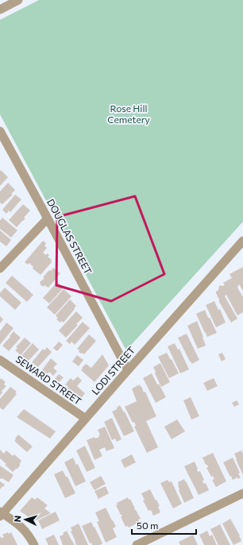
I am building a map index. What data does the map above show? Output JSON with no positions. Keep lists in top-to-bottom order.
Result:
{
  "streets": {
    "street": ["DOUGLAS STREET", "LODI STREET", "SEWARD STREET"]
  },
  "crossings": [
    ["DOUGLAS STREET", "LODI STREET"],
    ["LODI STREET", "SEWARD STREET"]
  ],
  "parks": ["Rose Hill Cemetery"],
  "scale_bar": "50 m",
  "north": "left"
}
